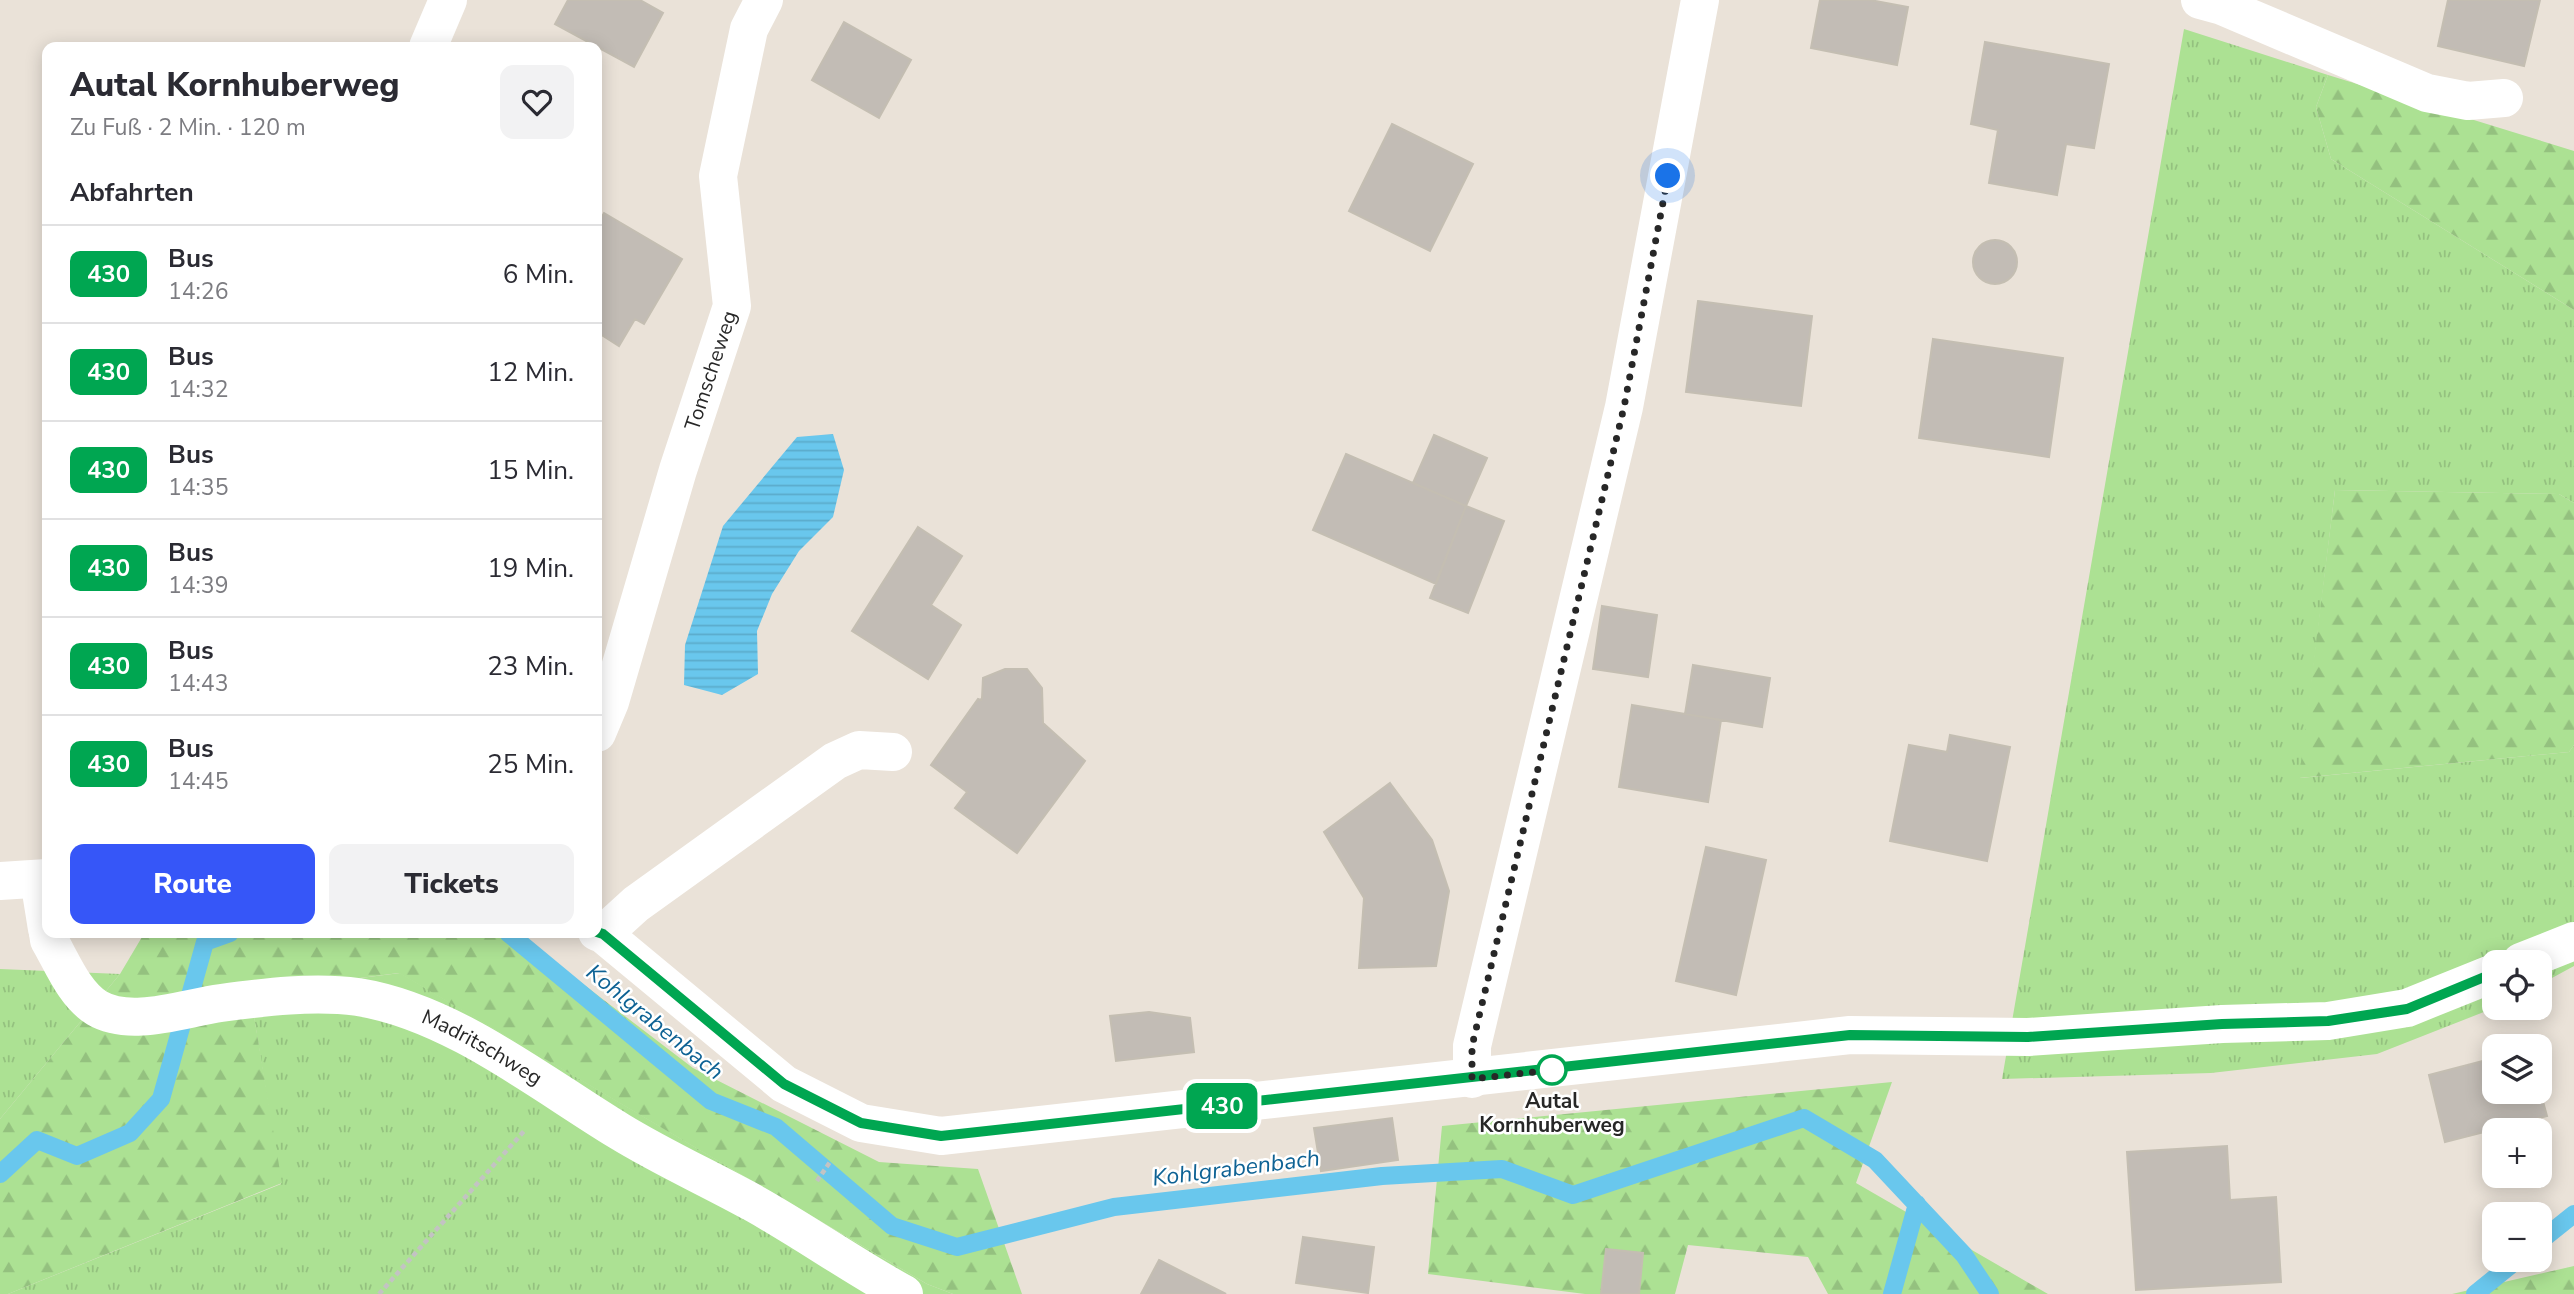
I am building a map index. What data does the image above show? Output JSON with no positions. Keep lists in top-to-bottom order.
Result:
{
  "streets": {
    "street": ["Tomscheweg", "Madritschweg"]
  },
  "water": ["Kohlgrabenbach"],
  "places": ["Autal Kornhuberweg"],
  "lines": ["bus line 430"],
  "page": {
    "on_map": "430",
    "heading": [
      ["Autal Kornhuberweg", "Zu Fuß · 2 Min. · 120 m"],
      "Abfahrten"
    ],
    "list": [
      {
        "mark": "430",
        "name": "Bus",
        "note": "14:26",
        "value": "6 Min."
      },
      {
        "mark": "430",
        "name": "Bus",
        "note": "14:32",
        "value": "12 Min."
      },
      {
        "mark": "430",
        "name": "Bus",
        "note": "14:35",
        "value": "15 Min."
      },
      {
        "mark": "430",
        "name": "Bus",
        "note": "14:39",
        "value": "19 Min."
      },
      {
        "mark": "430",
        "name": "Bus",
        "note": "14:43",
        "value": "23 Min."
      },
      {
        "mark": "430",
        "name": "Bus",
        "note": "14:45",
        "value": "25 Min."
      }
    ],
    "buttons": ["Route", "Tickets"],
    "map_buttons": ["+", "−"]
  }
}
